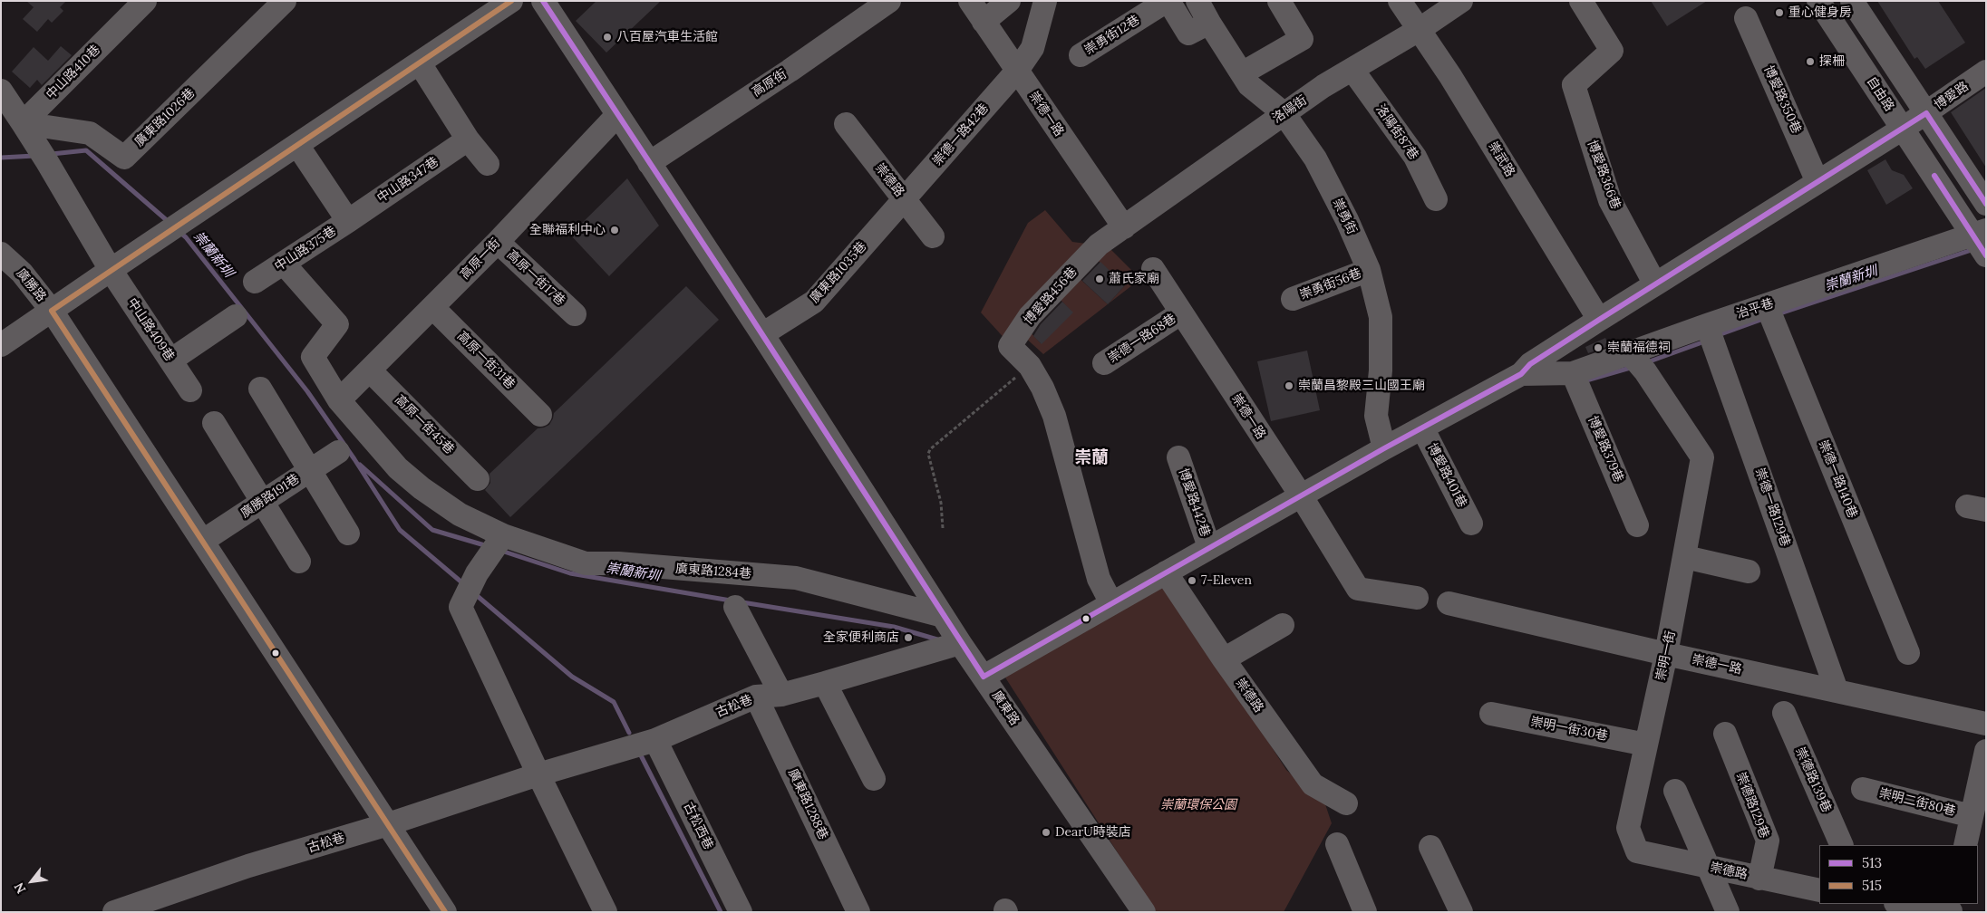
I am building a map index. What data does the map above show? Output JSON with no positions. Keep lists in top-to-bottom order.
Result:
{
  "streets": {
    "street": [
      "崇勇街12巷",
      "中山路410巷",
      "高原街",
      "自由路",
      "博愛路",
      "博愛路350巷",
      "洛陽街",
      "崇德一路",
      "廣東路1026巷",
      "洛陽街87巷",
      "崇德一路42巷",
      "崇武路",
      "博愛路366巷",
      "中山路347巷",
      "崇德路",
      "崇勇街",
      "中山路375巷",
      "高原一街",
      "廣東路1035巷",
      "高原一街17巷",
      "崇勇街56巷",
      "廣勝路",
      "博愛路456巷",
      "治平巷",
      "中山路409巷",
      "崇德一路68巷",
      "高原一街31巷",
      "高原一街45巷",
      "博愛路379巷",
      "博愛路401巷",
      "崇德一路140巷",
      "廣勝路191巷",
      "博愛路442巷",
      "崇德一路129巷",
      "廣東路1284巷",
      "崇明一街",
      "古松巷",
      "廣東路",
      "崇明一街30巷",
      "崇德路139巷",
      "崇明二街80巷",
      "廣東路1288巷",
      "崇德路129巷",
      "古松西巷"
    ]
  },
  "crossings": [
    ["中山路410巷", "廣東路1026巷"],
    ["高原街", "廣東路"],
    ["自由路", "博愛路"],
    ["自由路", "治平巷"],
    ["博愛路", "博愛路350巷"],
    ["博愛路", "崇德一路"],
    ["博愛路", "崇武路"],
    ["博愛路", "博愛路366巷"],
    ["博愛路", "崇德路"],
    ["博愛路", "崇勇街"],
    ["博愛路", "博愛路456巷"],
    ["博愛路", "治平巷"],
    ["博愛路", "博愛路401巷"],
    ["博愛路", "博愛路442巷"],
    ["博愛路", "廣東路"],
    ["洛陽街", "崇德一路"],
    ["洛陽街", "洛陽街87巷"],
    ["洛陽街", "崇武路"],
    ["洛陽街", "崇勇街"],
    ["洛陽街", "博愛路456巷"],
    ["崇德一路", "崇德一路42巷"],
    ["崇德一路", "博愛路456巷"],
    ["崇德一路", "崇德一路68巷"],
    ["崇德一路", "崇德一路129巷"],
    ["崇德一路", "崇明一街"],
    ["崇德一路42巷", "崇德路"],
    ["崇德一路42巷", "廣東路1035巷"],
    ["中山路347巷", "中山路375巷"],
    ["崇德路", "廣東路1035巷"],
    ["崇德路", "崇明一街"],
    ["崇德路", "崇德路129巷"],
    ["崇勇街", "崇勇街56巷"],
    ["中山路375巷", "廣東路1284巷"],
    ["高原一街", "高原一街17巷"],
    ["高原一街", "高原一街31巷"],
    ["高原一街", "高原一街45巷"],
    ["高原一街", "廣東路1284巷"],
    ["高原一街", "廣東路"],
    ["廣東路1035巷", "廣東路"],
    ["廣勝路", "廣勝路191巷"],
    ["廣勝路", "古松巷"],
    ["治平巷", "博愛路379巷"],
    ["治平巷", "崇德一路140巷"],
    ["治平巷", "崇德一路129巷"],
    ["治平巷", "崇明一街"],
    ["廣東路1284巷", "廣東路"],
    ["崇明一街", "崇明一街30巷"],
    ["古松巷", "廣東路"],
    ["古松巷", "廣東路1288巷"],
    ["古松巷", "古松西巷"]
  ],
  "districts": ["崇蘭"],
  "water": ["崇蘭新圳"],
  "parks": ["崇蘭環保公園"],
  "places": [
    "重心健身房",
    "八百屋汽車生活館",
    "探柵",
    "全聯福利中心",
    "蕭氏家廟",
    "崇蘭福德祠",
    "崇蘭昌黎殿三山國王廟",
    "7-Eleven",
    "全家便利商店",
    "DearU時裝店"
  ],
  "lines": ["transit line 513", "transit line 515"],
  "legend": ["513", "515"],
  "north": "bottom left"
}
